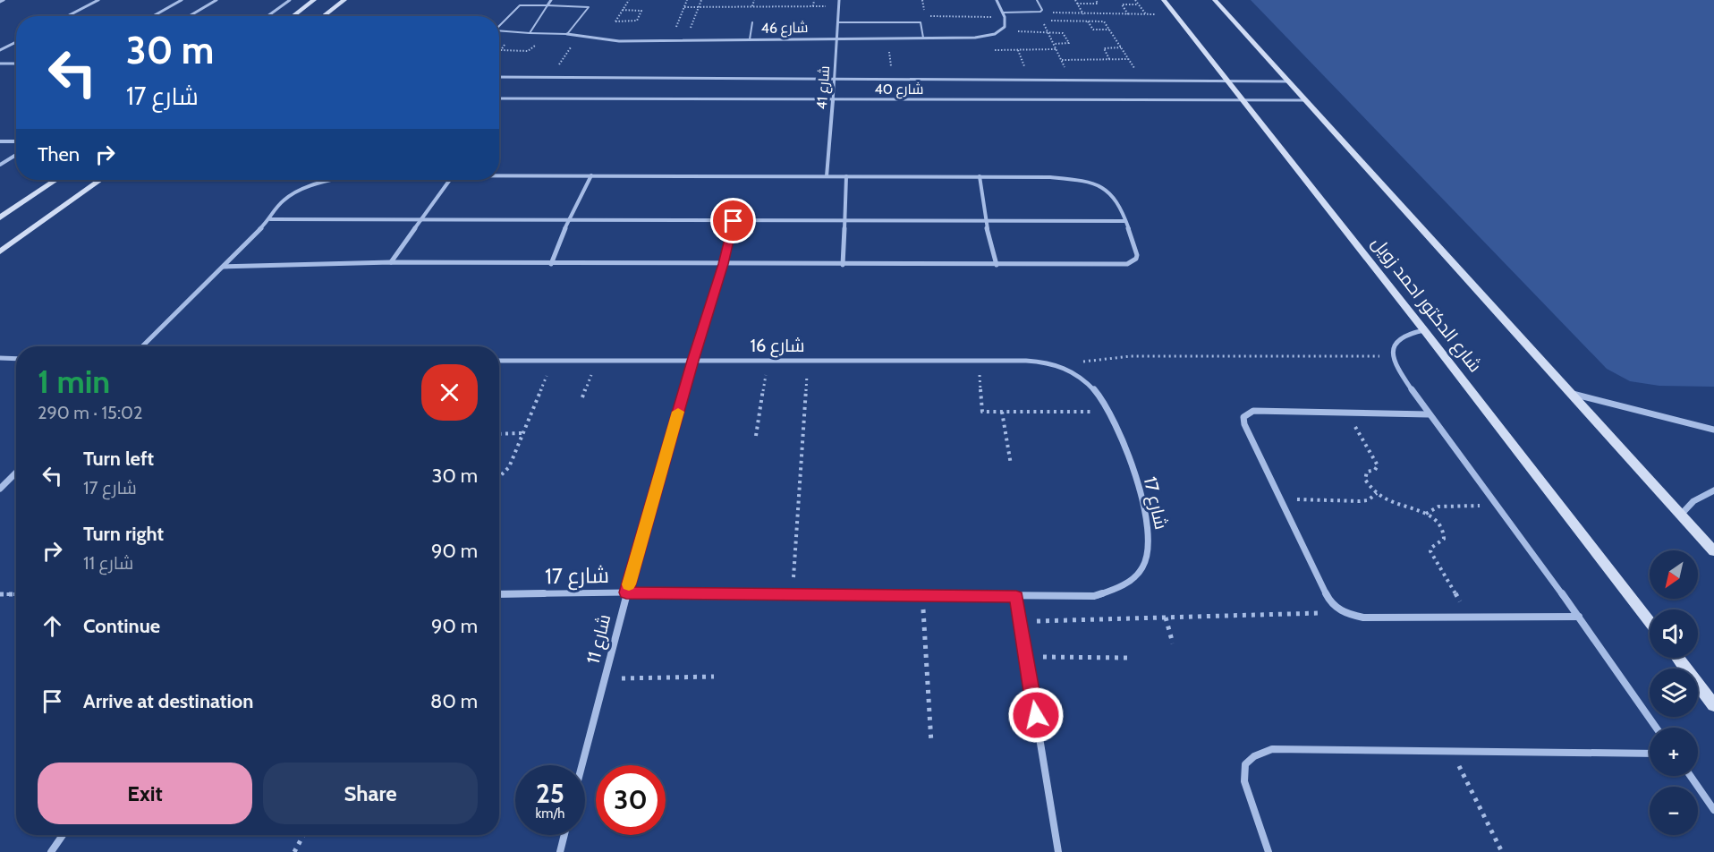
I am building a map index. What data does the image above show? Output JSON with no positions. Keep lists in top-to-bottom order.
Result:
{
  "streets": {
    "street": [
      "شارع 46",
      "شارع 41",
      "شارع 40",
      "شارع الدكتور احمد زويل",
      "شارع 16",
      "شارع 17",
      "شارع 11"
    ]
  },
  "crossings": [
    ["شارع 46", "شارع 41"],
    ["شارع 41", "شارع 40"],
    ["شارع 40", "شارع الدكتور احمد زويل"],
    ["شارع 16", "شارع 17"],
    ["شارع 16", "شارع 11"],
    ["شارع 17", "شارع 11"]
  ],
  "north": "bottom left",
  "page": {
    "turn": ["30 m", "شارع 17"],
    "then": "Then",
    "heading": ["1 min", "290 m · 15:02"],
    "list": [
      {
        "name": "Turn left",
        "note": "شارع 17",
        "value": "30 m"
      },
      {
        "name": "Turn right",
        "note": "شارع 11",
        "value": "90 m"
      },
      {
        "name": "Continue",
        "value": "90 m"
      },
      {
        "name": "Arrive at destination",
        "value": "80 m"
      }
    ],
    "map_buttons": ["+", "−"],
    "buttons": ["Exit", "Share"],
    "speed": "25 km/h",
    "limit": "30"
  }
}
